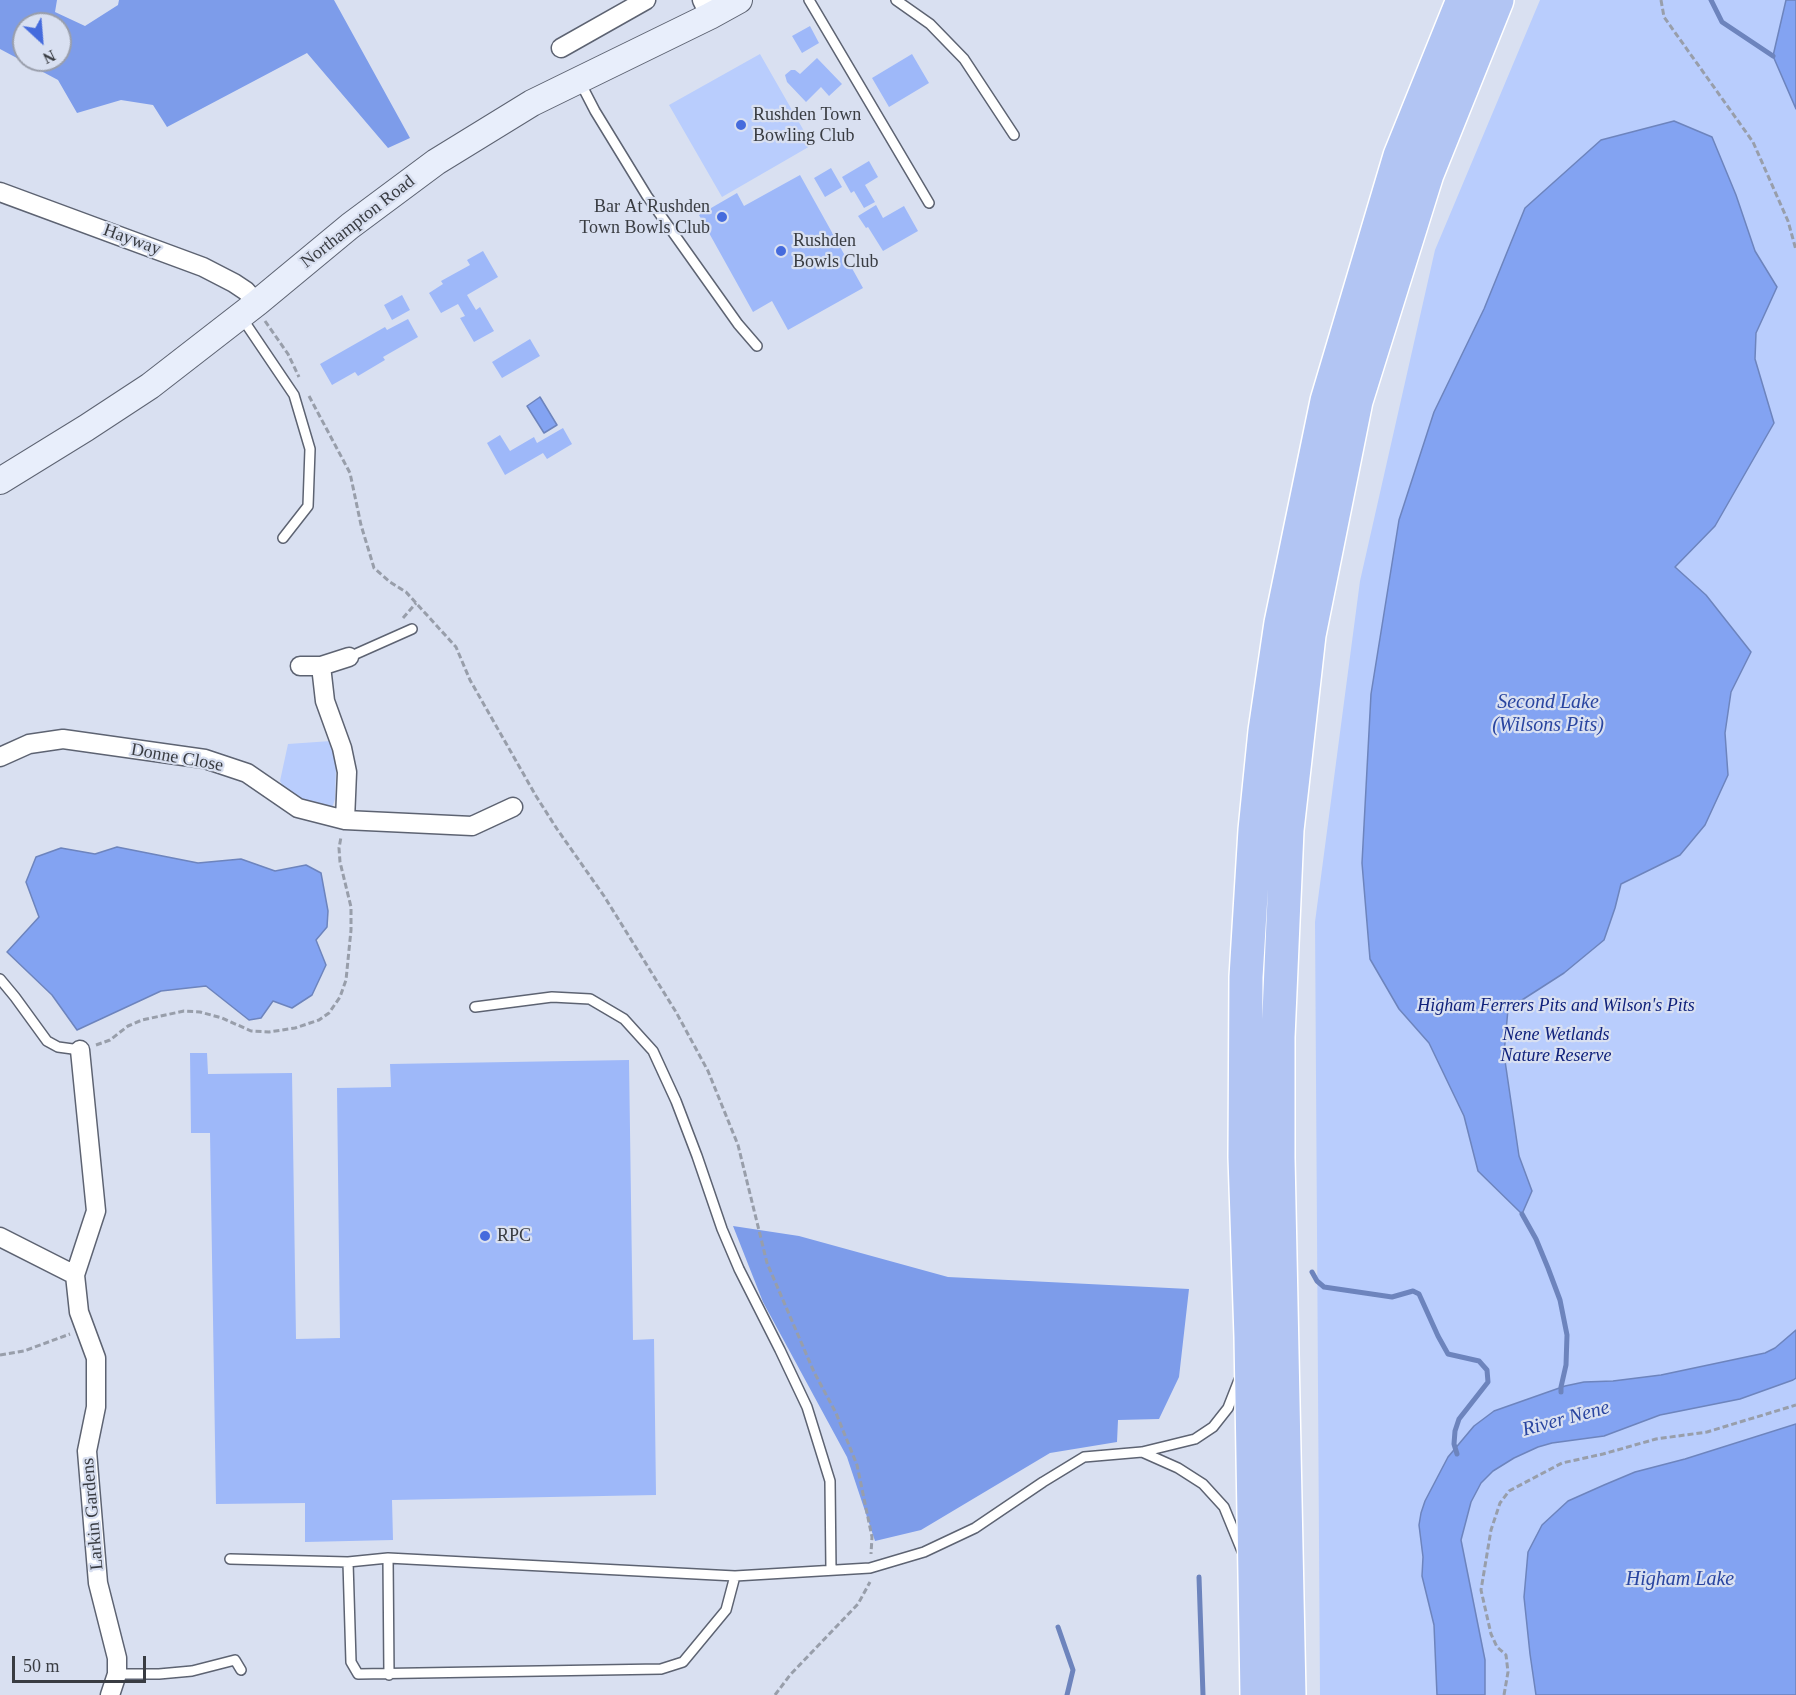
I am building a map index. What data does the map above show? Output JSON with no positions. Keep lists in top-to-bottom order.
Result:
{
  "streets": {
    "main road": ["Northampton Road"],
    "street": ["Hayway", "Donne Close", "Larkin Gardens"]
  },
  "crossings": [
    ["Northampton Road", "Hayway"]
  ],
  "water": ["Second Lake (Wilsons Pits)", "River Nene", "Higham Lake"],
  "parks": ["Higham Ferrers Pits and Wilson's Pits", "Nene Wetlands Nature Reserve"],
  "places": [
    "Rushden Town Bowling Club",
    "Bar At Rushden Town Bowls Club",
    "Rushden Bowls Club",
    "RPC"
  ],
  "scale_bar": "50 m",
  "north": "bottom right"
}
